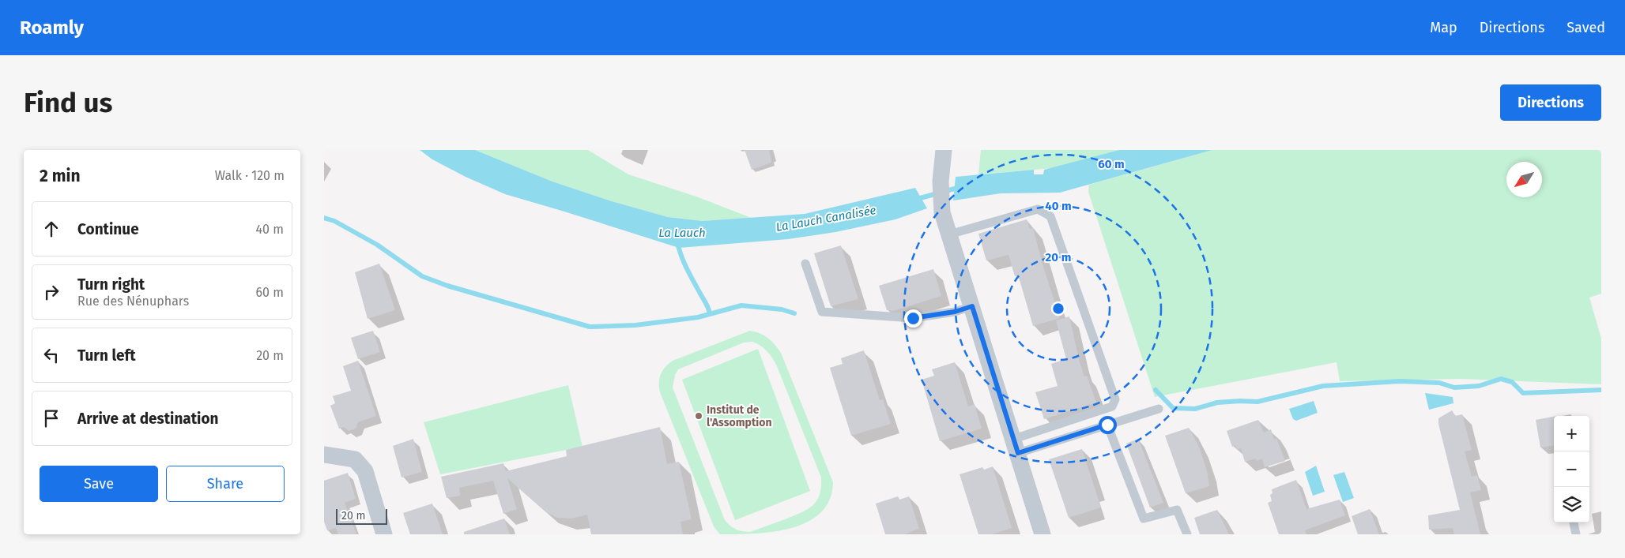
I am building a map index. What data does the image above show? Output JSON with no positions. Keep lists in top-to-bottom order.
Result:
{
  "water": ["La Lauch Canalisée", "La Lauch"],
  "places": ["Institut de l'Assomption"],
  "scale_bar": "20 m",
  "north": "bottom left",
  "page": {
    "header": "Roamly",
    "nav": ["Map", "Directions", "Saved"],
    "buttons": [
      "Directions",
      ["Save", "Share"]
    ],
    "title": "Find us",
    "heading": ["2 min", "Walk · 120 m"],
    "list": [
      ["Continue", "40 m"],
      ["Turn right", "Rue des Nénuphars", "60 m"],
      ["Turn left", "20 m"],
      "Arrive at destination"
    ],
    "map_buttons": ["+", "−"],
    "scale": "20 m"
  },
  "rings": ["60 m", "40 m", "20 m"]
}
